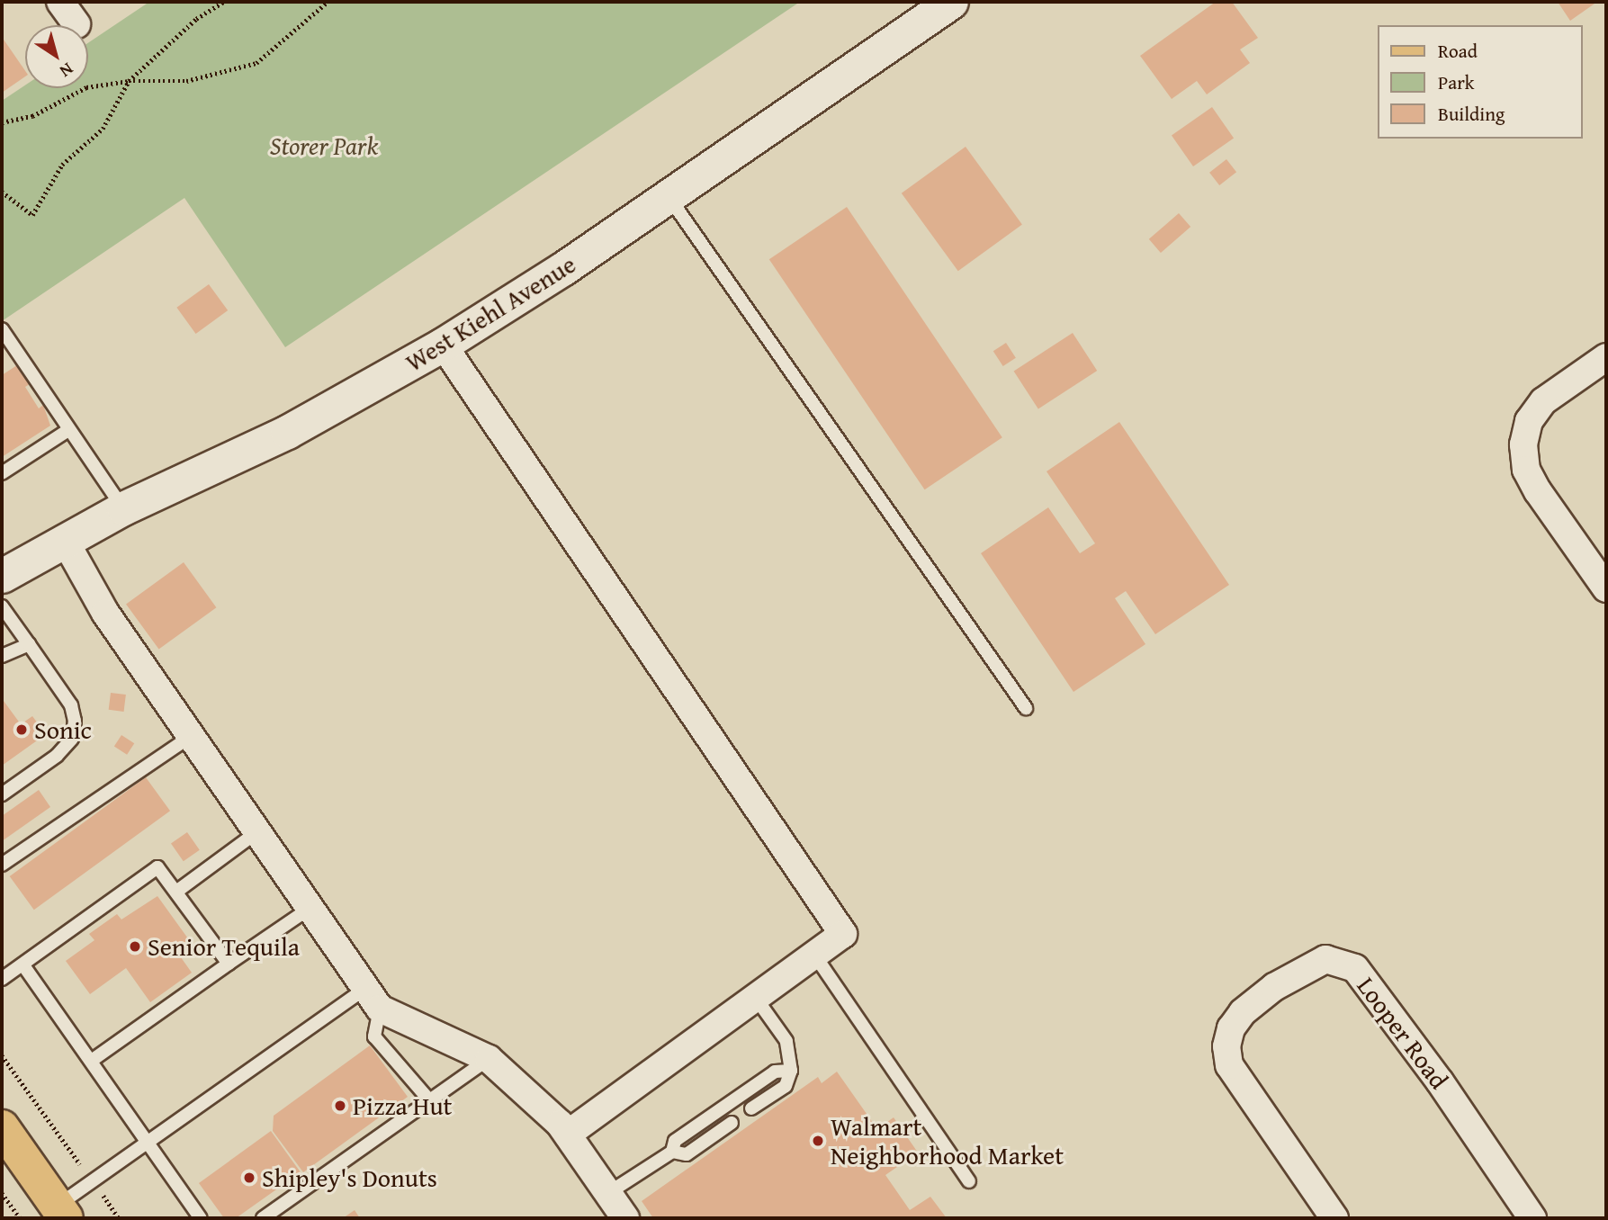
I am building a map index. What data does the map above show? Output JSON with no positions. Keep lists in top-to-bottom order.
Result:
{
  "streets": {
    "street": ["West Kiehl Avenue", "Looper Road"]
  },
  "parks": ["Storer Park"],
  "places": [
    "Sonic",
    "Senior Tequila",
    "Pizza Hut",
    "Walmart Neighborhood Market",
    "Shipley's Donuts"
  ],
  "legend": ["Road", "Park", "Building"],
  "north": "bottom right"
}
